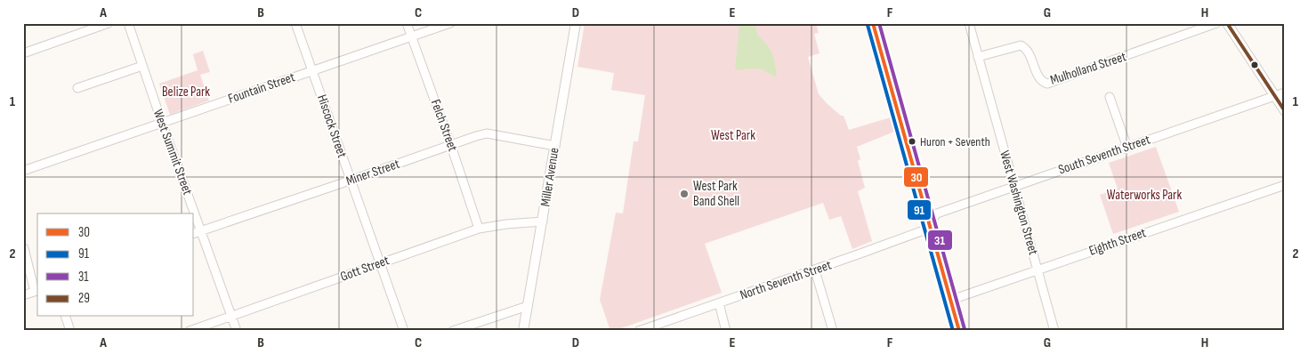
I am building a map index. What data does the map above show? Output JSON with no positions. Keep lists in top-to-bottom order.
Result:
{
  "streets": {
    "main road": ["Miller Avenue"],
    "street": [
      "Mulholland Street",
      "Fountain Street",
      "Felch Street",
      "Hiscock Street",
      "West Summit Street",
      "South Seventh Street",
      "Miner Street",
      "West Washington Street",
      "Eighth Street",
      "Gott Street",
      "North Seventh Street"
    ]
  },
  "crossings": [
    ["Mulholland Street", "West Washington Street"],
    ["Fountain Street", "Felch Street"],
    ["Fountain Street", "Hiscock Street"],
    ["Fountain Street", "West Summit Street"],
    ["Felch Street", "Miner Street"],
    ["Felch Street", "Gott Street"],
    ["Hiscock Street", "Miner Street"],
    ["Hiscock Street", "Gott Street"],
    ["West Summit Street", "Miner Street"],
    ["West Summit Street", "Gott Street"],
    ["South Seventh Street", "West Washington Street"],
    ["South Seventh Street", "North Seventh Street"],
    ["Miner Street", "Miller Avenue"],
    ["Miller Avenue", "Gott Street"],
    ["West Washington Street", "Eighth Street"]
  ],
  "parks": ["Belize Park", "West Park", "Waterworks Park"],
  "places": ["Huron + Seventh", "West Park Band Shell"],
  "lines": [
    "transit line 30",
    "transit line 31",
    "transit line 29",
    "transit line 91"
  ],
  "legend": [
    "30",
    "91",
    "31",
    "29"
  ],
  "grid": {
    "columns": [
      "A",
      "B",
      "C",
      "D",
      "E",
      "F",
      "G",
      "H"
    ],
    "rows": ["1", "2"]
  }
}
